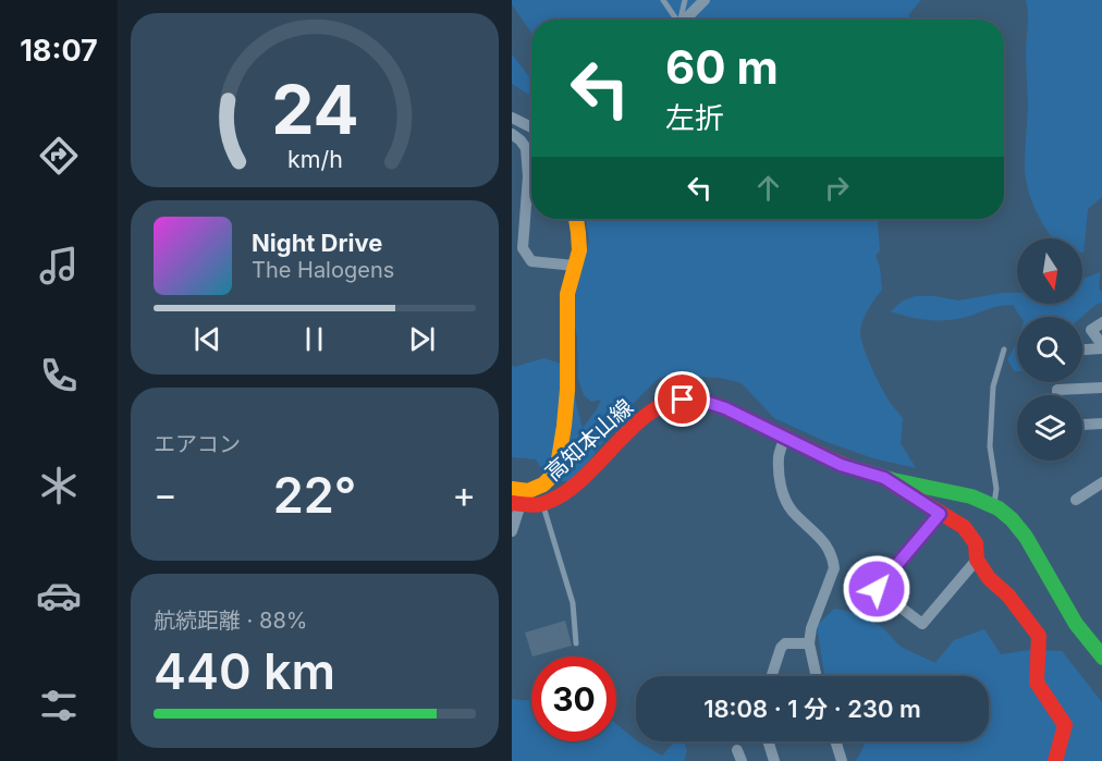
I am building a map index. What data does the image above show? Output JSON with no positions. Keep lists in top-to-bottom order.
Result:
{
  "streets": {
    "main road": ["高知本山線"]
  },
  "north": "bottom",
  "page": {
    "tabs": "18:07",
    "turn": ["60 m", "左折"],
    "song": ["Night Drive", "The Halogens"],
    "tile": [
      "エアコン",
      ["航続距離 · 88%", "440 km"]
    ],
    "heat": ["−", "22°", "+"],
    "limit": "30",
    "trip": "18:08 · 1 分 · 230 m",
    "gauge": ["24", "km/h"]
  }
}
